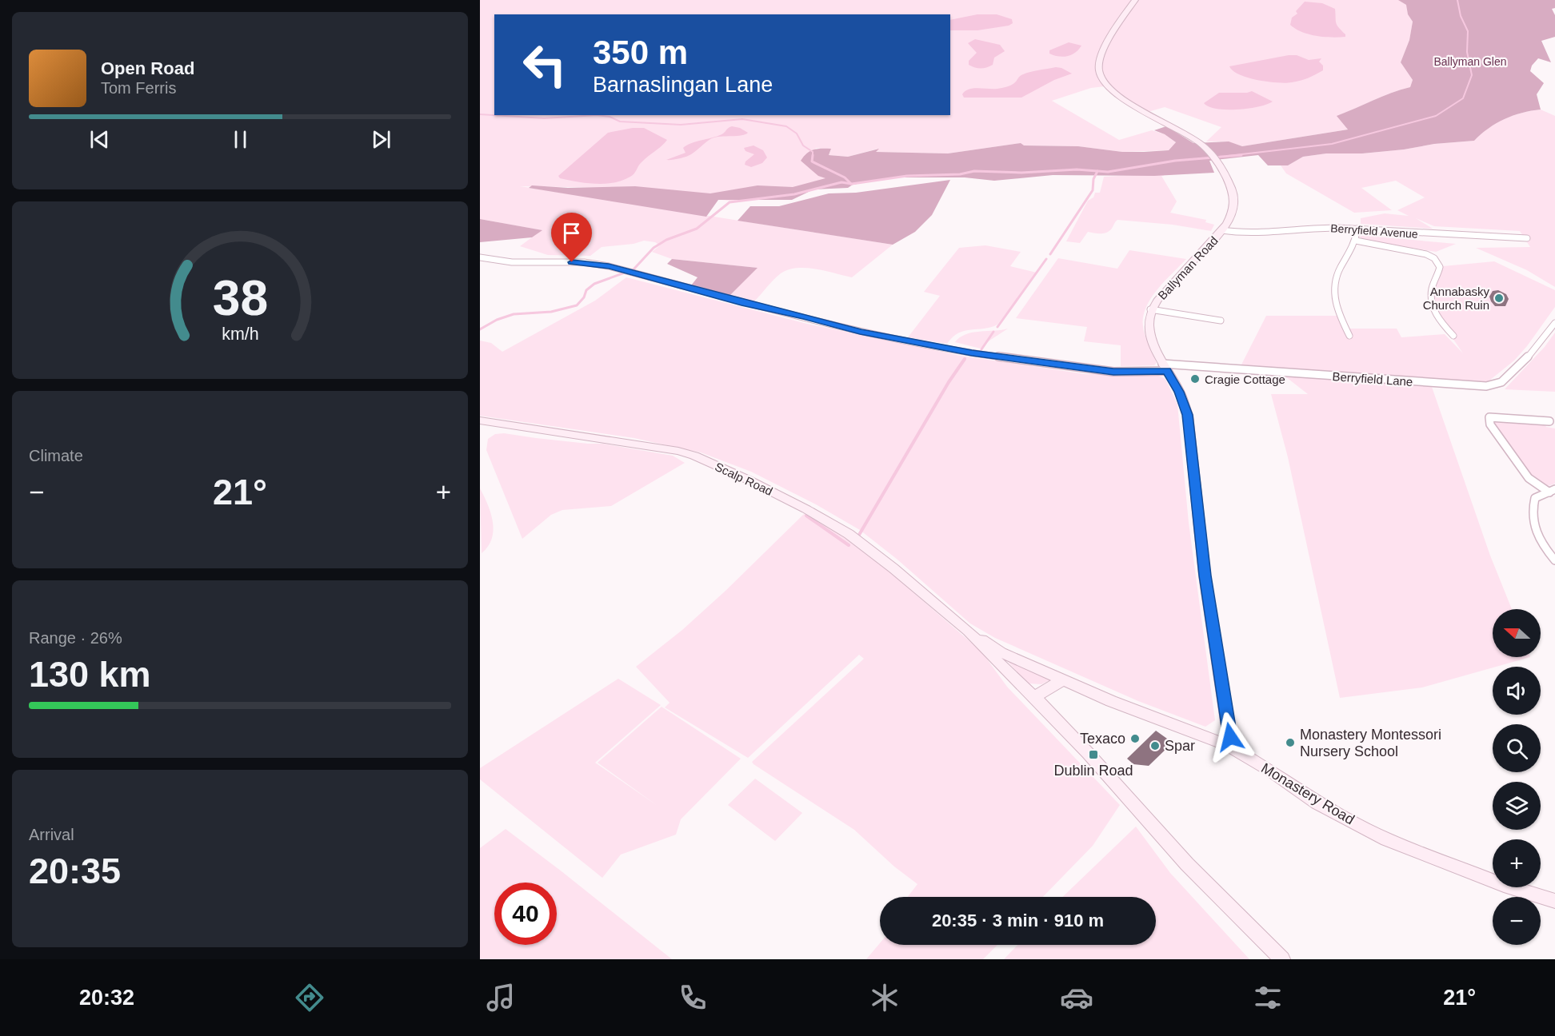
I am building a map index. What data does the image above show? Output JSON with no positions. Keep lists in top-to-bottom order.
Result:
{
  "streets": {
    "street": [
      "Berryfield Avenue",
      "Ballyman Road",
      "Berryfield Lane",
      "Scalp Road",
      "Monastery Road"
    ]
  },
  "crossings": [
    ["Berryfield Avenue", "Ballyman Road"],
    ["Ballyman Road", "Berryfield Lane"],
    ["Ballyman Road", "Monastery Road"],
    ["Scalp Road", "Monastery Road"]
  ],
  "parks": ["Ballyman Glen"],
  "places": {
    "other": [
      "Annabasky Church Ruin",
      "Cragie Cottage",
      "Texaco",
      "Monastery Montessori Nursery School",
      "Spar"
    ],
    "transit": ["Dublin Road"]
  },
  "north": "left",
  "page": {
    "turn": ["350 m", "Barnaslingan Lane"],
    "song": ["Open Road", "Tom Ferris"],
    "tile": [
      "Climate",
      ["Range · 26%", "130 km"],
      ["Arrival", "20:35"]
    ],
    "heat": ["−", "21°", "+"],
    "map_buttons": ["+", "−"],
    "limit": "40",
    "trip": "20:35 · 3 min · 910 m",
    "tabs": ["20:32", "21°"],
    "gauge": ["38", "km/h"]
  }
}
